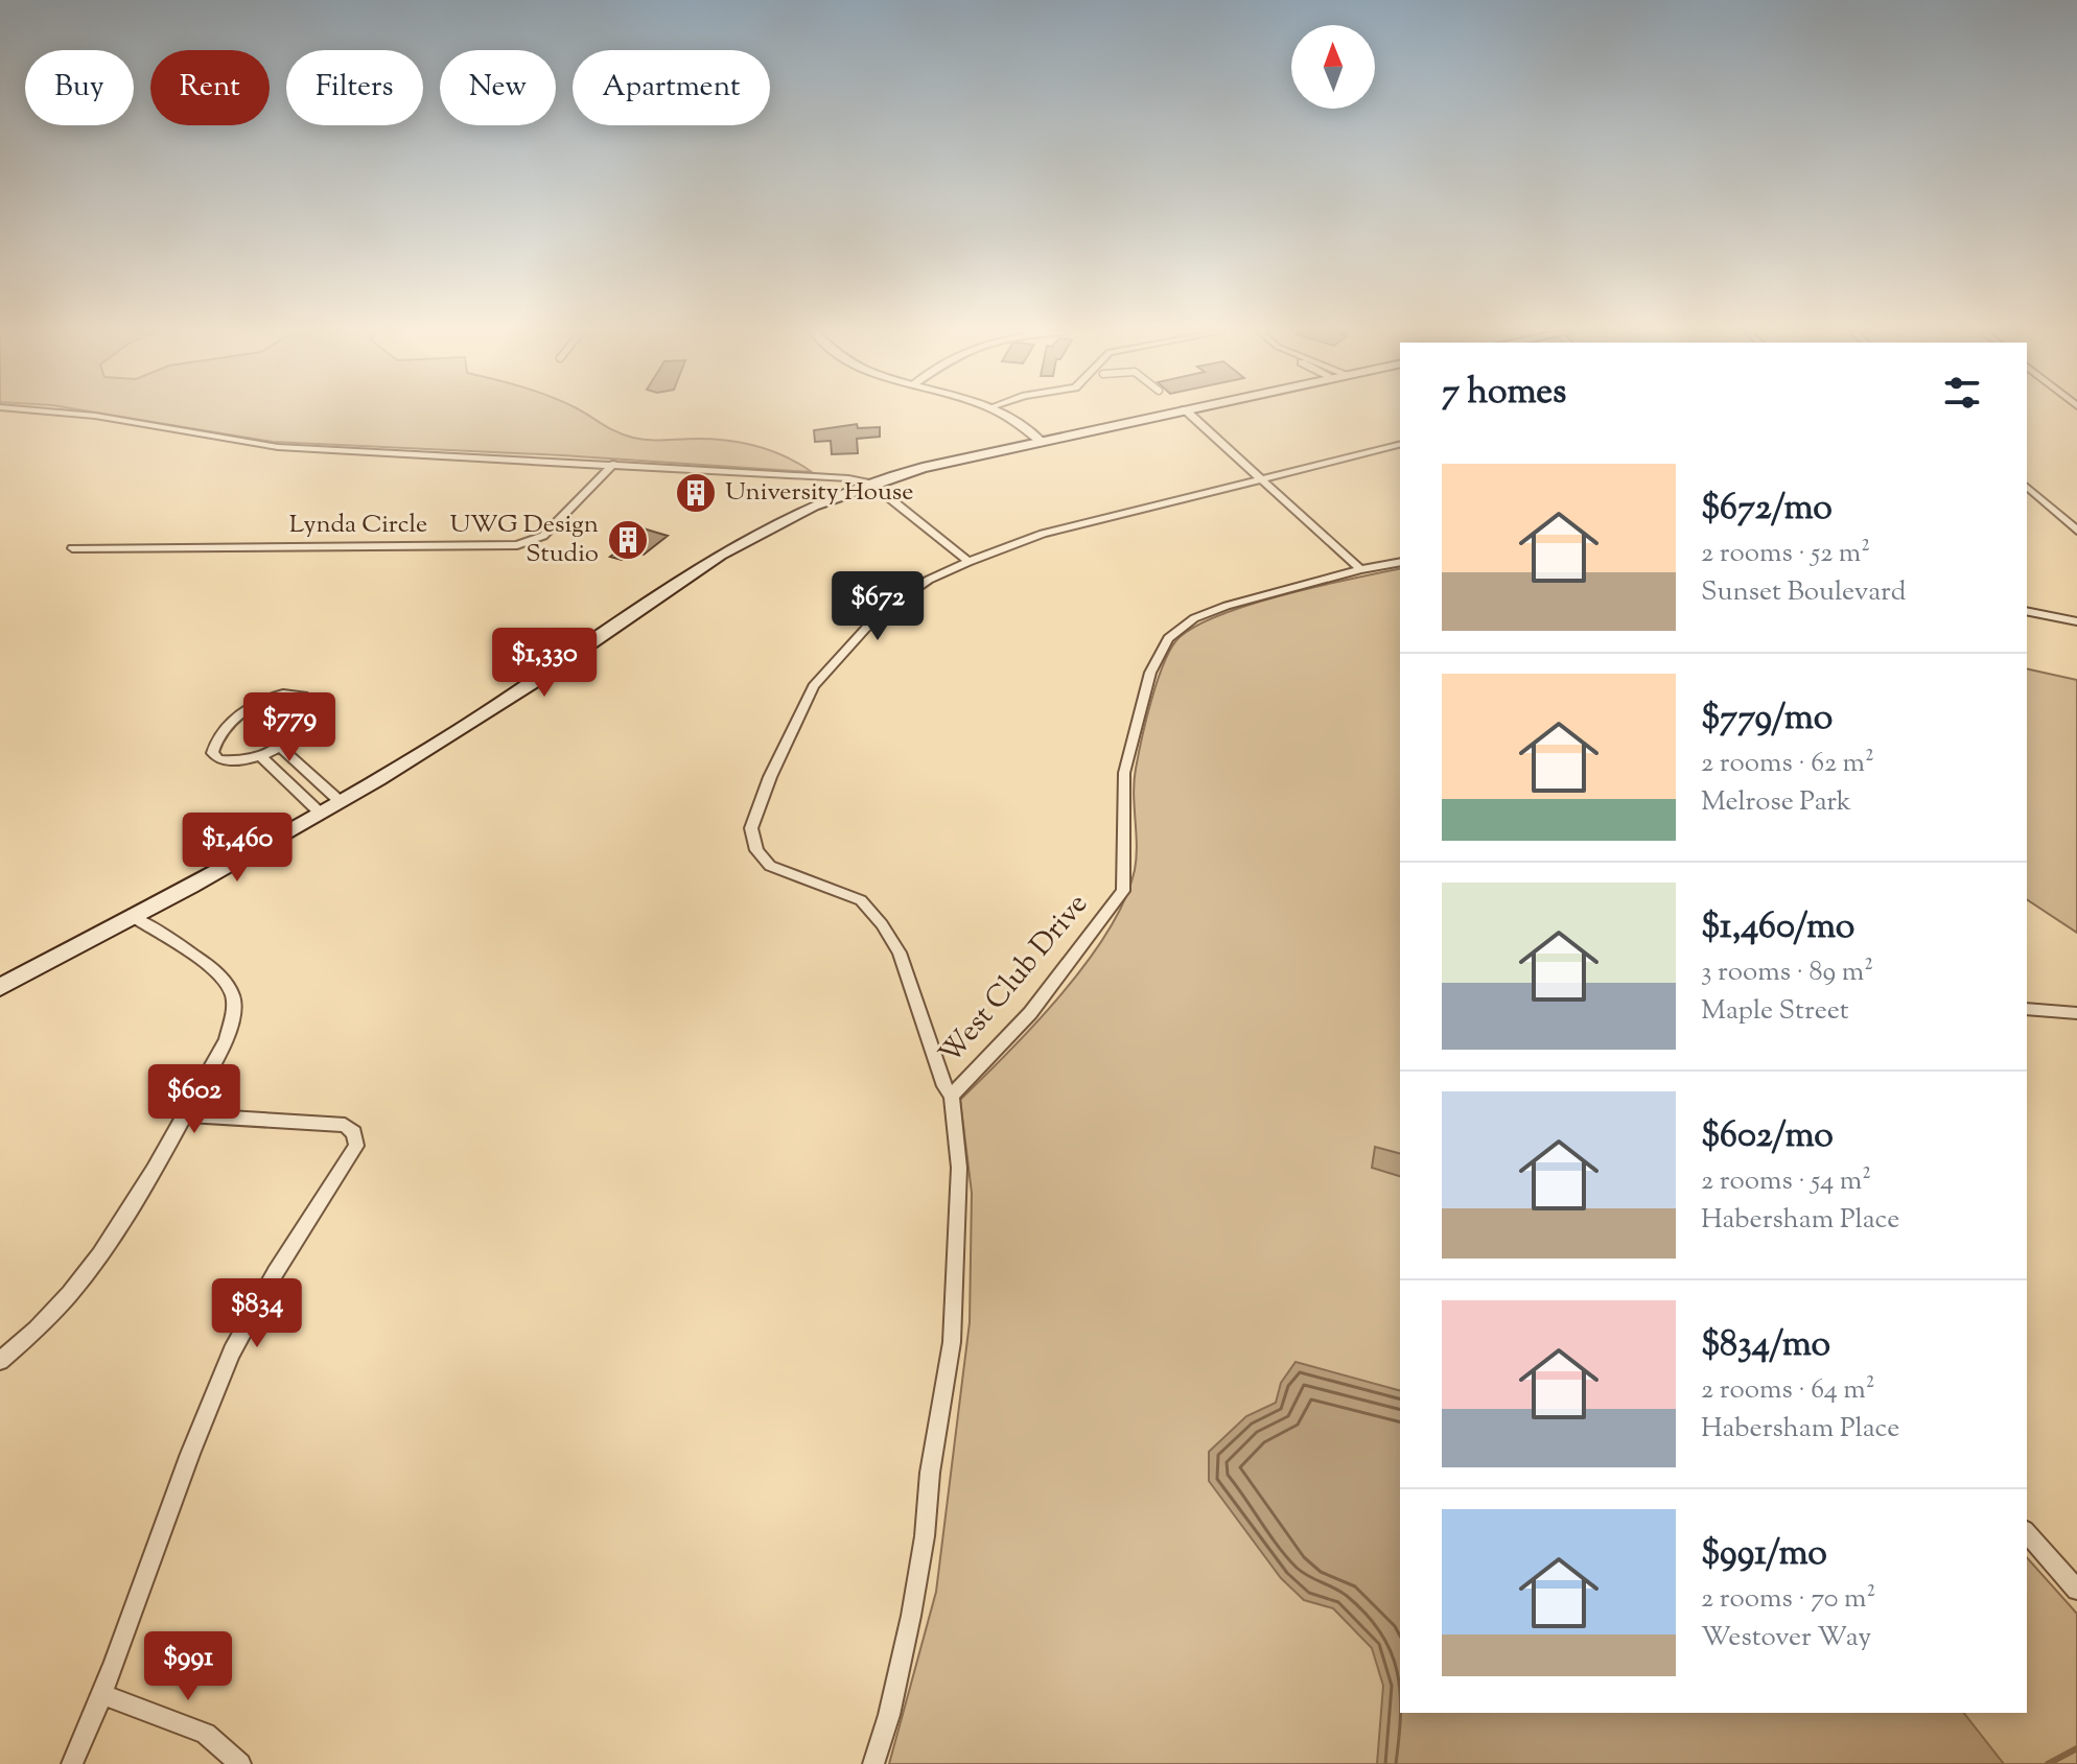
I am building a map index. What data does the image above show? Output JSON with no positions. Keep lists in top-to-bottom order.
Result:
{
  "streets": {
    "street": ["Lynda Circle", "West Club Drive"]
  },
  "places": {
    "building": ["University House", "UWG Design Studio"]
  },
  "north": "top",
  "page": {
    "chip": [
      "Buy",
      "Rent",
      "Filters",
      "New",
      "Apartment"
    ],
    "heading": "7 homes",
    "list": [
      {
        "name": "$672/mo",
        "note": "2 rooms · 52 m² · Sunset Boulevard"
      },
      {
        "name": "$779/mo",
        "note": "2 rooms · 62 m² · Melrose Park"
      },
      {
        "name": "$1,460/mo",
        "note": "3 rooms · 89 m² · Maple Street"
      },
      {
        "name": "$602/mo",
        "note": "2 rooms · 54 m² · Habersham Place"
      },
      {
        "name": "$834/mo",
        "note": "2 rooms · 64 m² · Habersham Place"
      },
      {
        "name": "$991/mo",
        "note": "2 rooms · 70 m² · Westover Way"
      }
    ],
    "price": [
      "$672",
      "$1,330",
      "$779",
      "$1,460",
      "$602",
      "$834",
      "$991"
    ]
  }
}
